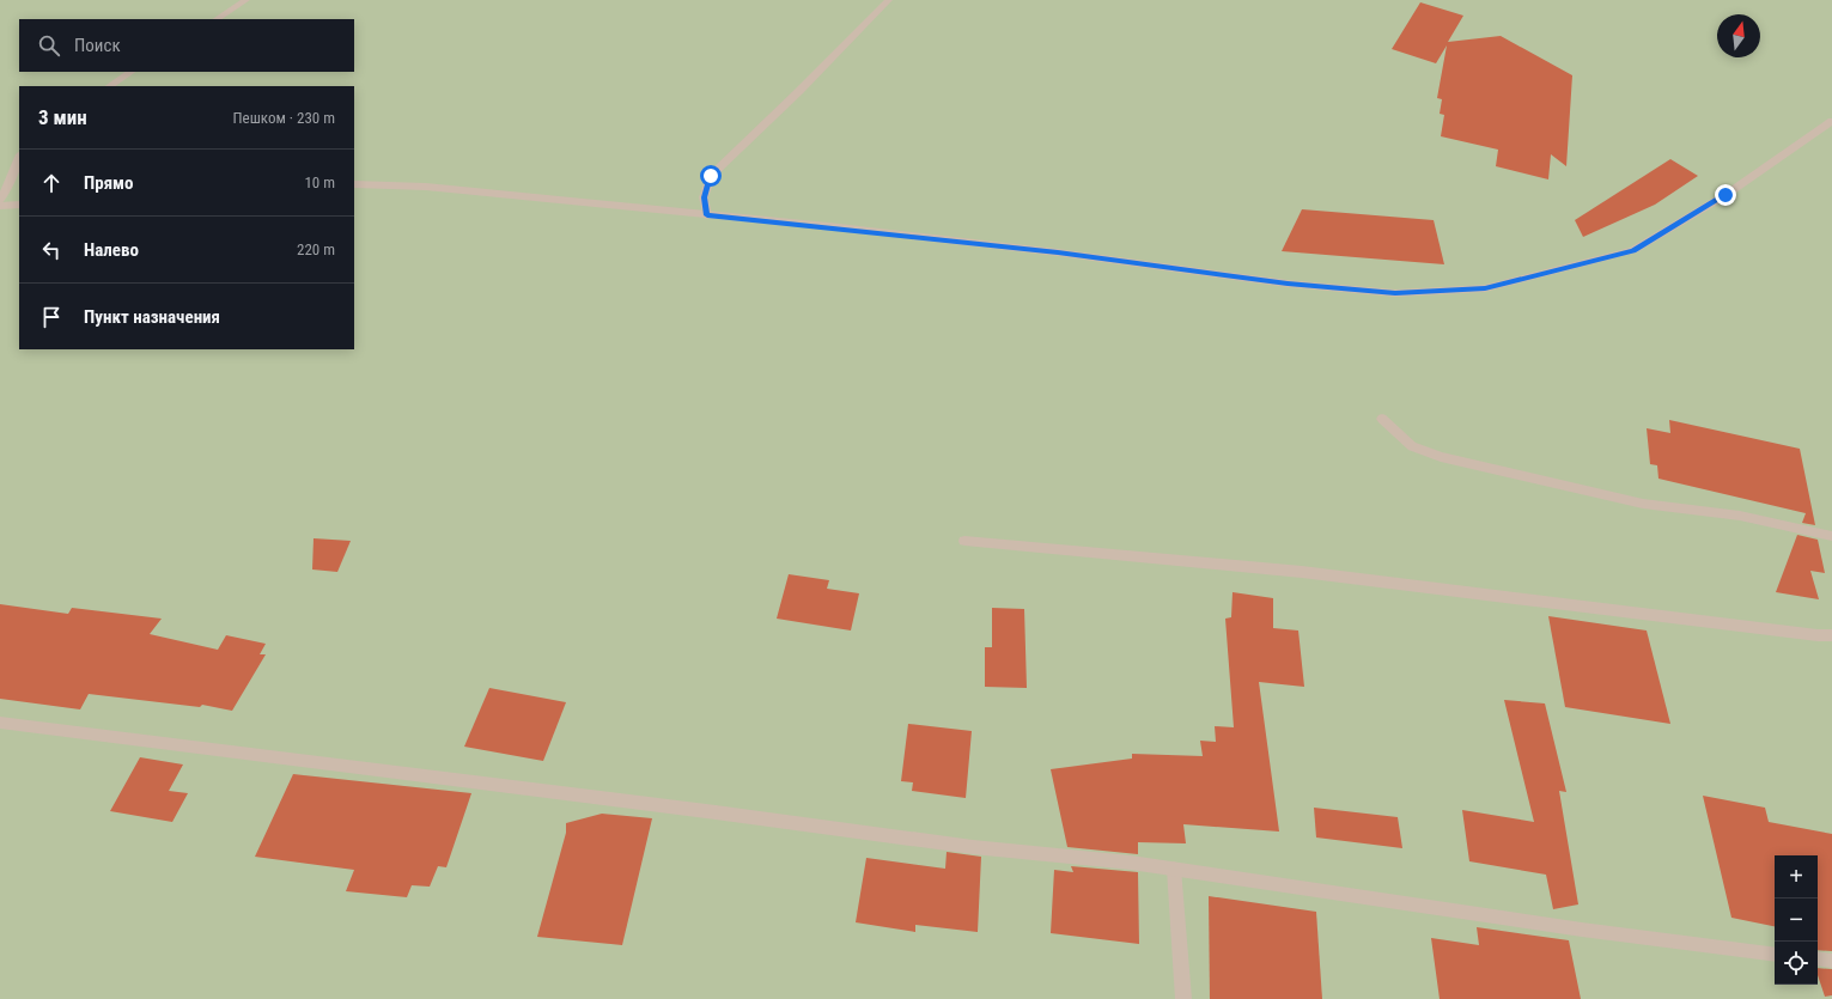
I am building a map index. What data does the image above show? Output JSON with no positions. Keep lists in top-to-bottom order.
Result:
{
  "north": "top",
  "page": {
    "search": "Поиск",
    "heading": ["3 мин", "Пешком · 230 m"],
    "list": [
      ["Прямо", "10 m"],
      ["Налево", "220 m"],
      "Пункт назначения"
    ],
    "map_buttons": ["+", "−"]
  }
}
